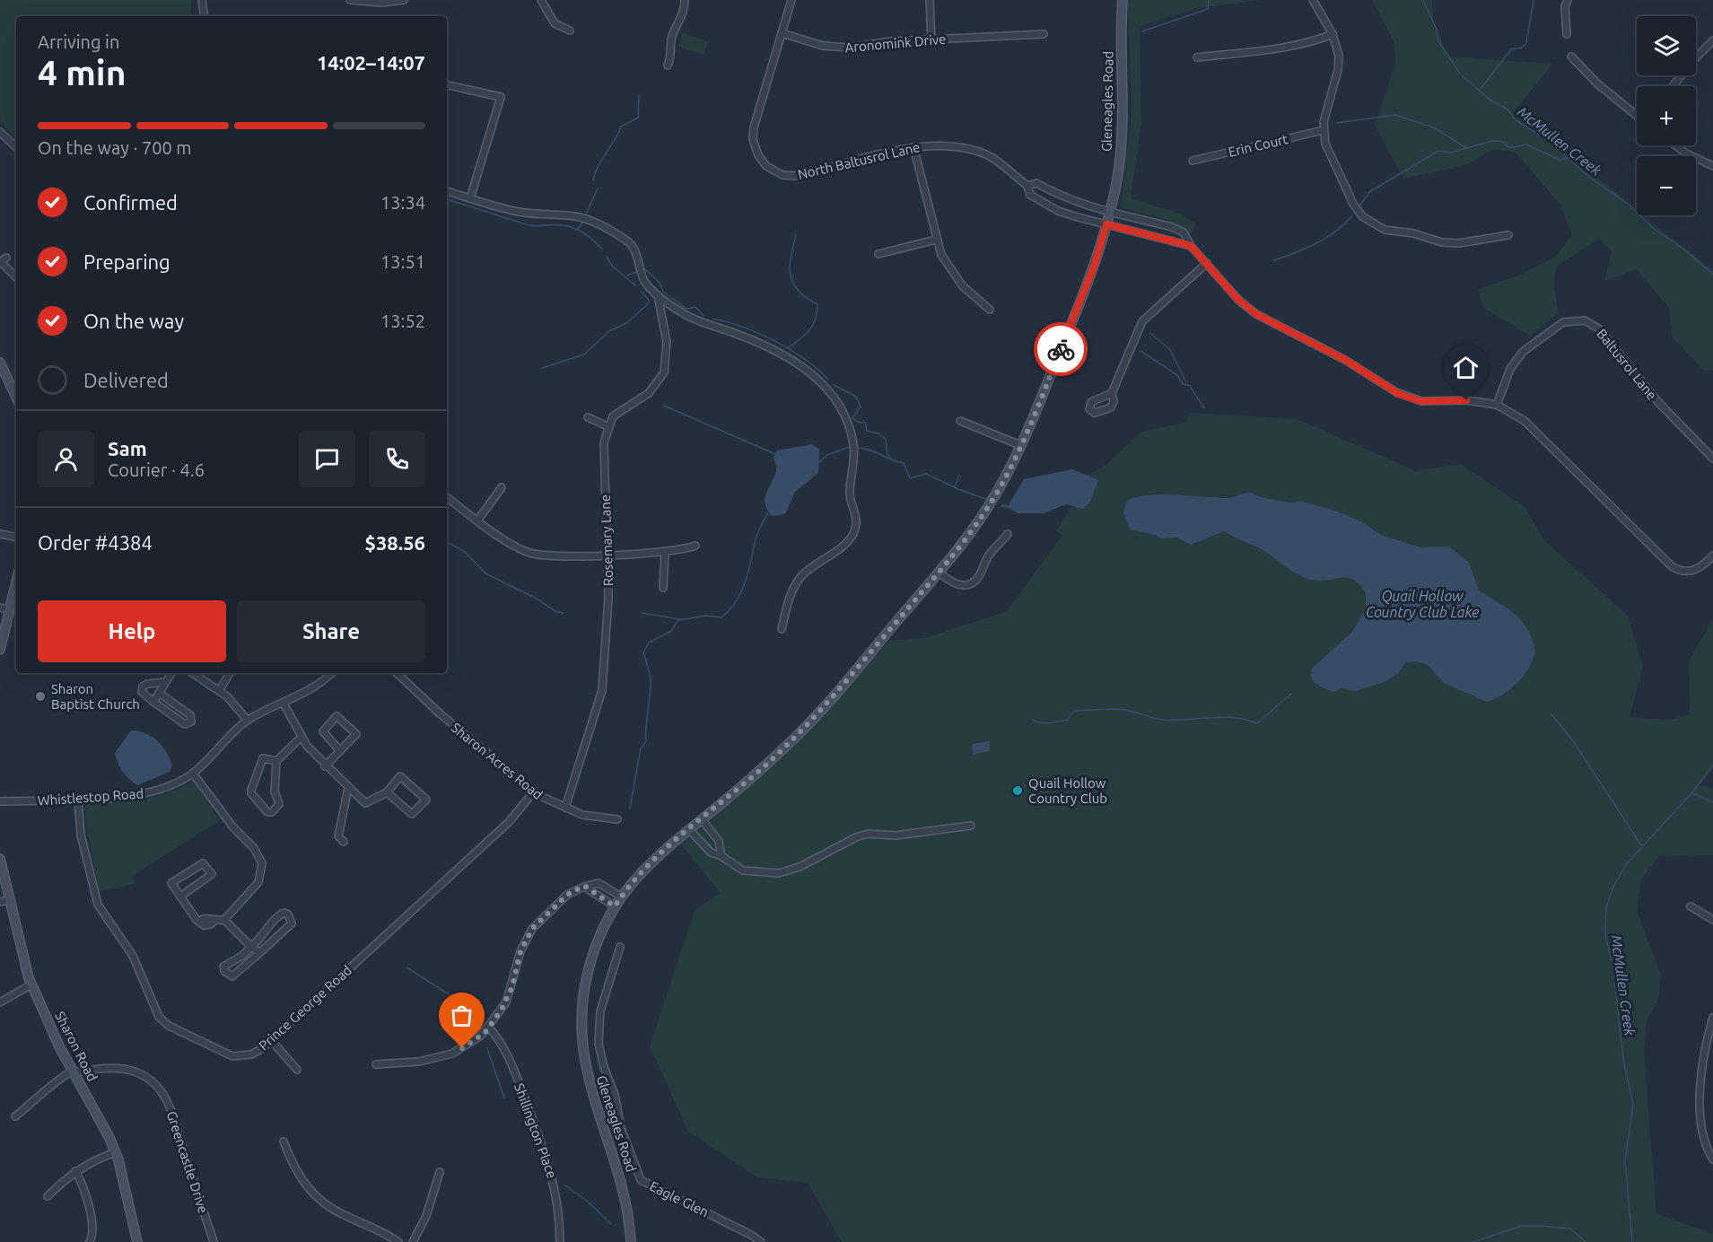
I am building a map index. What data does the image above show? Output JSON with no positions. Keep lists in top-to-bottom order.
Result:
{
  "streets": {
    "street": [
      "Aronomink Drive",
      "Gleneagles Road",
      "Erin Court",
      "North Baltusrol Lane",
      "Baltusrol Lane",
      "Rosemary Lane",
      "Sharon Acres Road",
      "Whistlestop Road",
      "Prince George Road",
      "Sharon Road",
      "Shillington Place",
      "Greencastle Drive",
      "Eagle Glen"
    ]
  },
  "crossings": [
    ["Aronomink Drive", "North Baltusrol Lane"],
    ["Gleneagles Road", "North Baltusrol Lane"],
    ["Rosemary Lane", "Sharon Acres Road"],
    ["Sharon Acres Road", "Prince George Road"],
    ["Whistlestop Road", "Prince George Road"],
    ["Sharon Road", "Greencastle Drive"]
  ],
  "water": ["McMullen Creek", "Quail Hollow Country Club Lake"],
  "places": ["Sharon Baptist Church", "Quail Hollow Country Club"],
  "page": {
    "map_buttons": ["+", "−"],
    "heading": ["4 min", "Arriving in", "14:02–14:07"],
    "panel": [
      "Sam",
      "Courier · 4.6",
      "Order #4384",
      "$38.56"
    ],
    "bar": "On the way · 700 m",
    "list": [
      ["Confirmed", "13:34"],
      ["Preparing", "13:51"],
      ["On the way", "13:52"],
      "Delivered"
    ],
    "buttons": ["Help", "Share"]
  }
}
